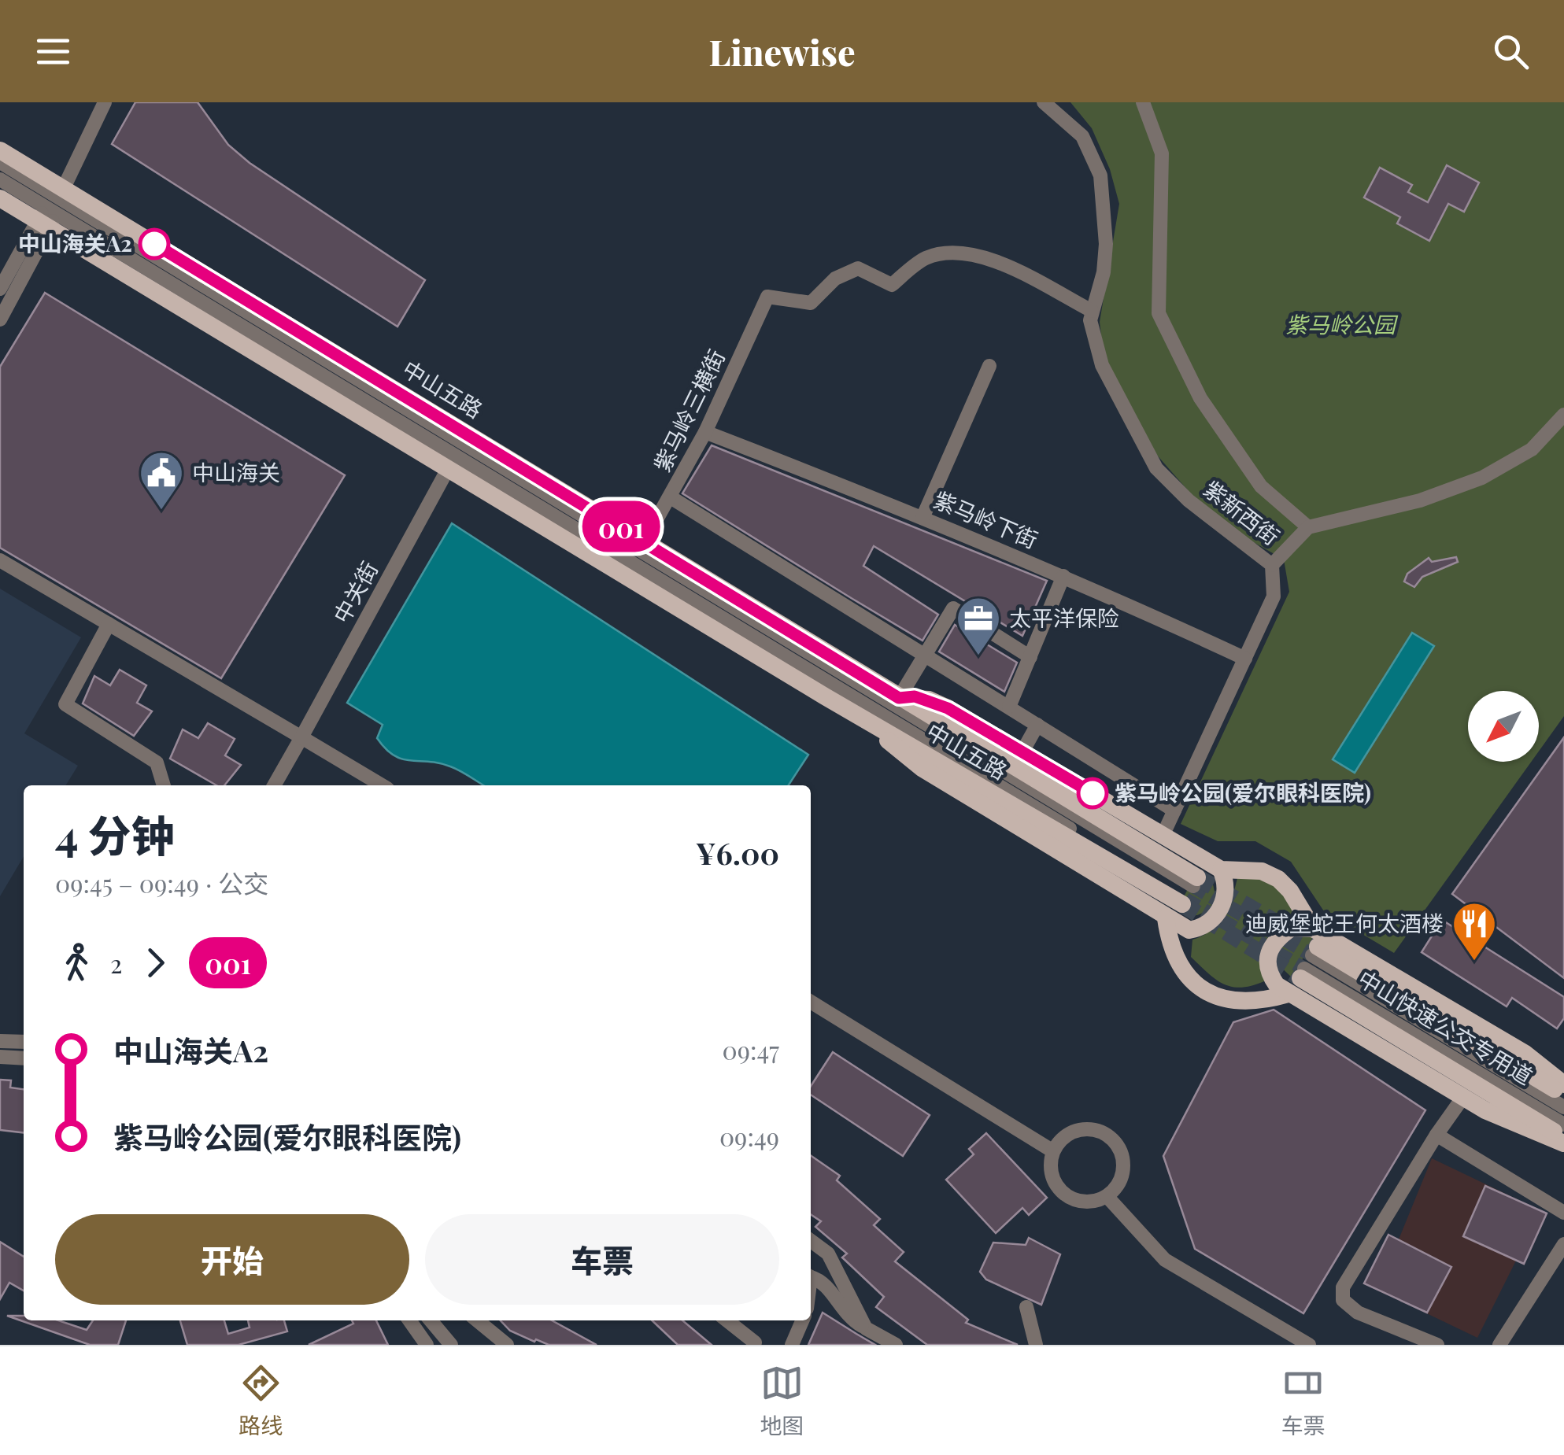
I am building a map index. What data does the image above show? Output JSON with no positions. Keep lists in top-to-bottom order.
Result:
{
  "streets": {
    "main road": ["中山五路"],
    "street": [
      "紫马岭三横街",
      "紫新西街",
      "紫马岭下街",
      "中关街",
      "中山快速公交专用道"
    ]
  },
  "crossings": [
    ["中山五路", "紫马岭三横街"],
    ["中山五路", "紫新西街"],
    ["中山五路", "中关街"],
    ["紫马岭三横街", "紫新西街"],
    ["紫马岭三横街", "紫马岭下街"],
    ["紫新西街", "紫马岭下街"]
  ],
  "parks": ["紫马岭公园"],
  "places": {
    "other": ["中山海关A2", "紫马岭公园(爱尔眼科医院)"],
    "public building": ["中山海关"],
    "office": ["太平洋保险"],
    "restaurant": ["迪威堡蛇王何太酒楼"]
  },
  "lines": ["bus line 001"],
  "north": "bottom left",
  "page": {
    "header": "Linewise",
    "on_map": "001",
    "heading": ["4 分钟", "09:45 – 09:49 · 公交", "¥6.00"],
    "legs": ["2", "001"],
    "list": [
      {
        "name": "中山海关A2",
        "value": "09:47"
      },
      {
        "name": "紫马岭公园(爱尔眼科医院)",
        "value": "09:49"
      }
    ],
    "buttons": ["开始", "车票"],
    "tabs": ["路线", "地图", "车票"]
  }
}
